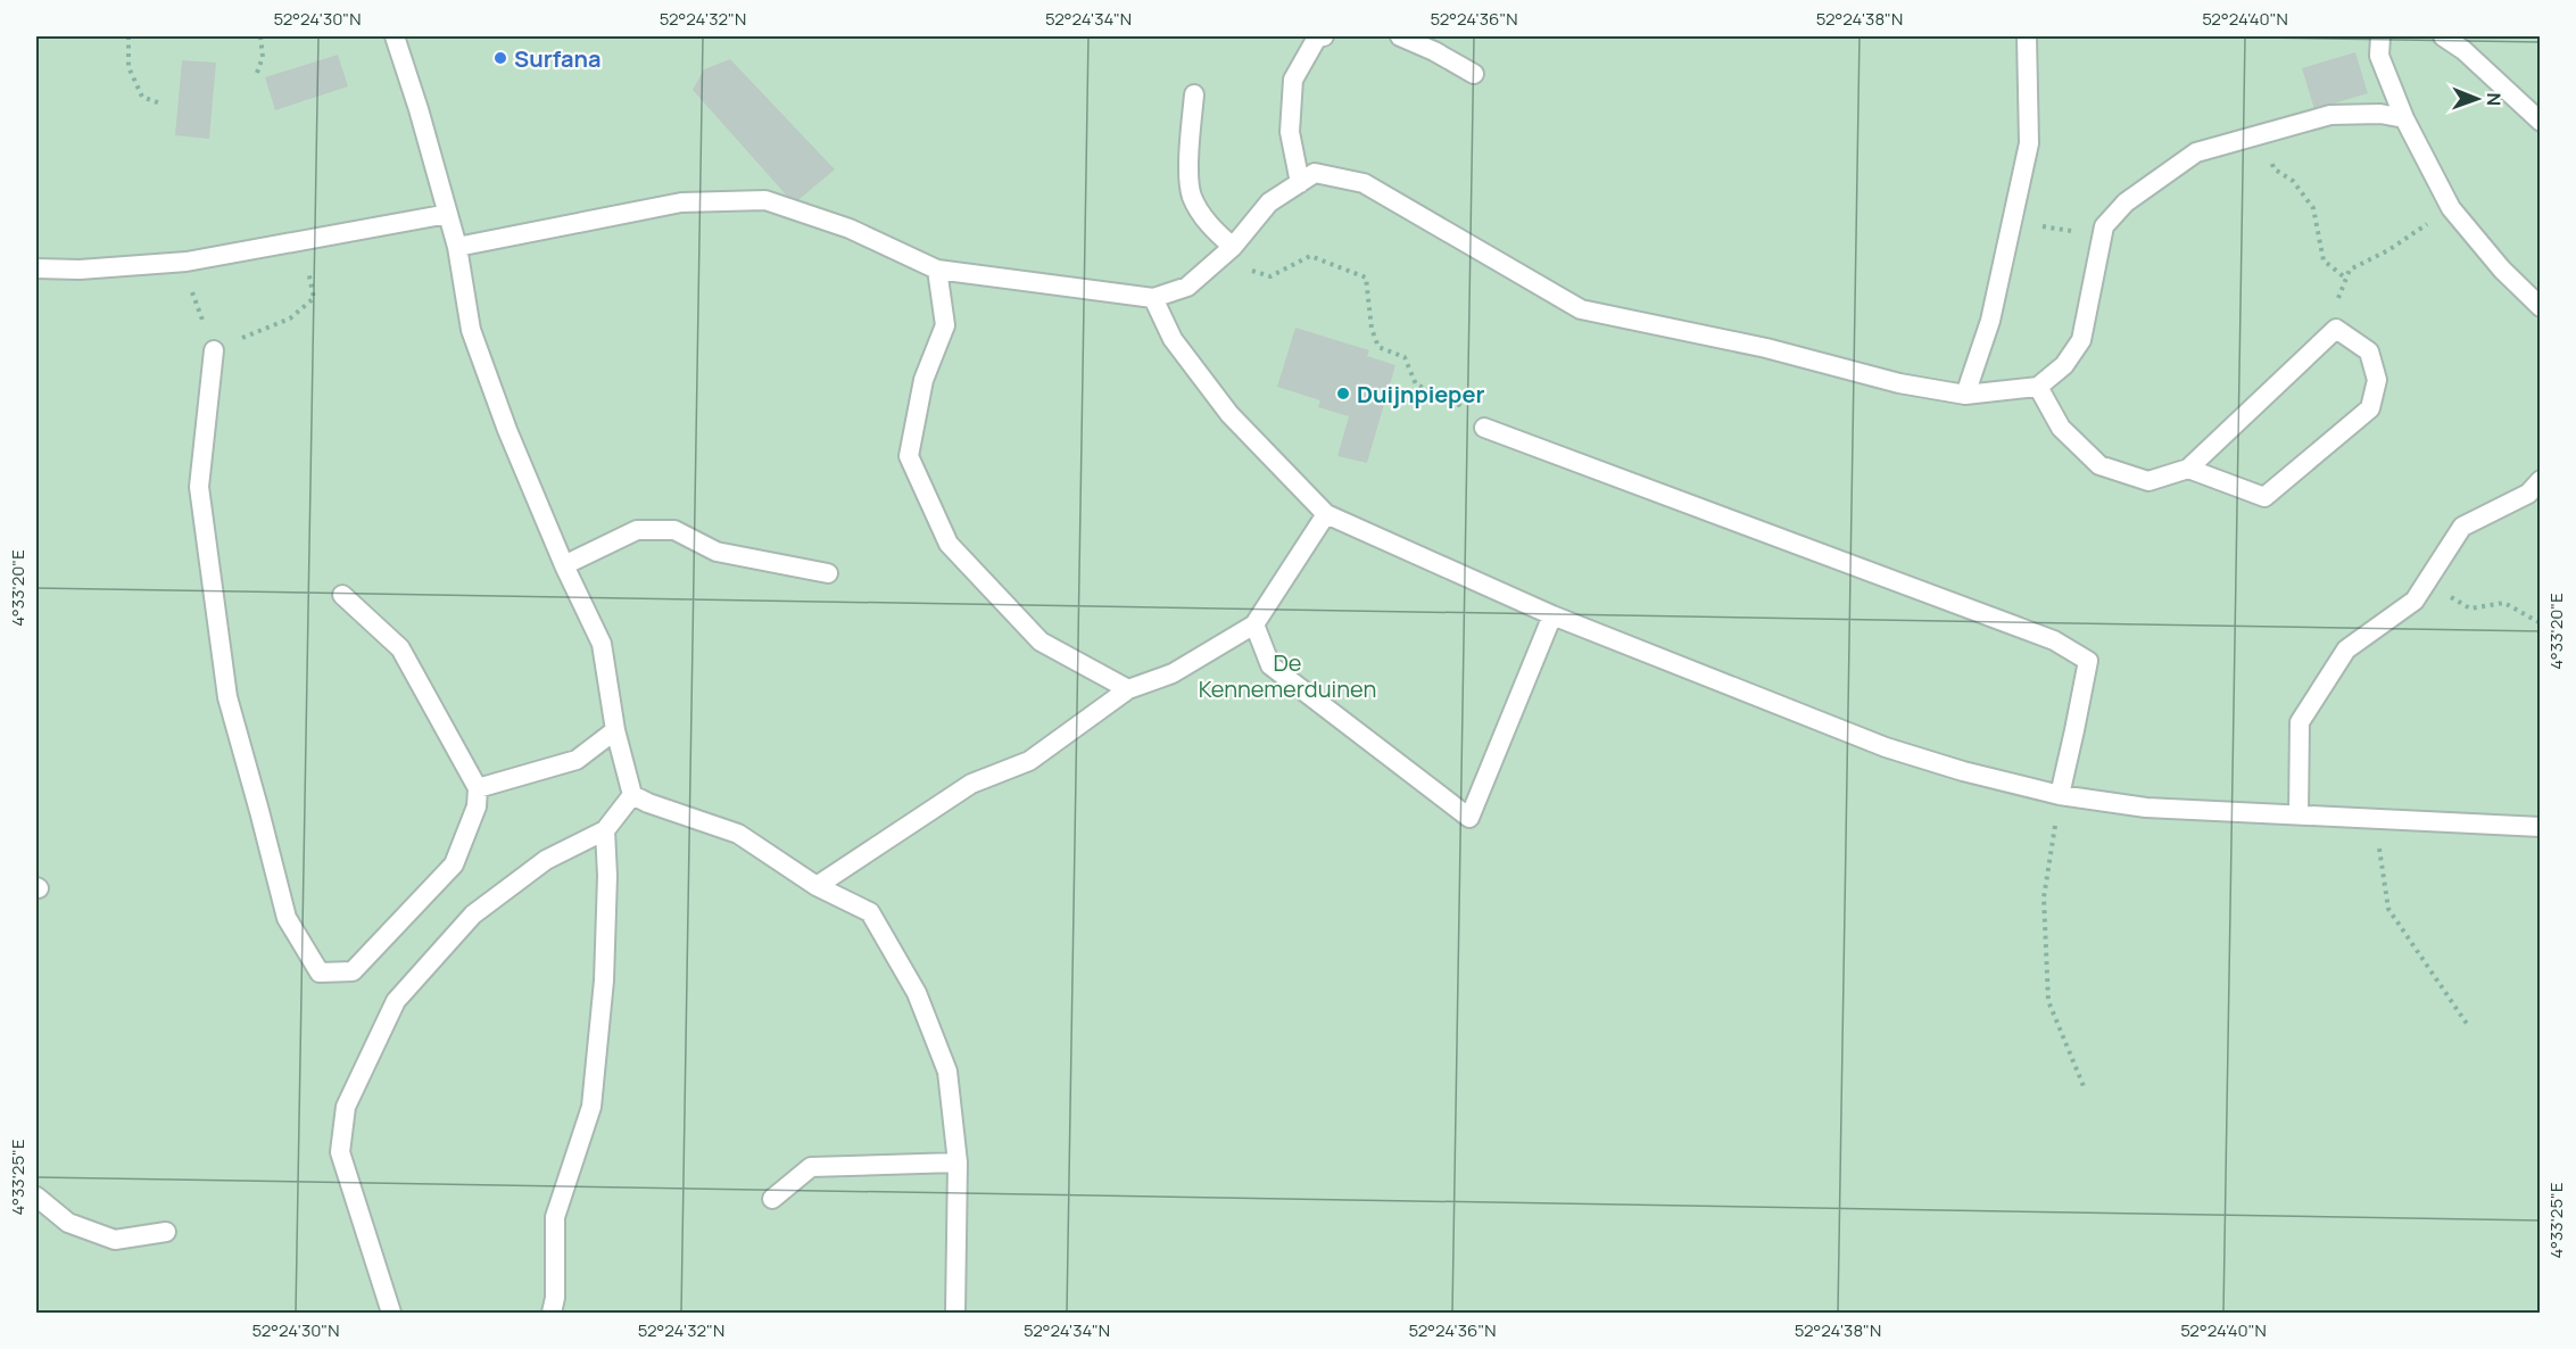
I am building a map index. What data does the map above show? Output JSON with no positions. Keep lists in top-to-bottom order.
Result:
{
  "parks": ["De Kennemerduinen"],
  "places": ["Surfana", "Duijnpieper"],
  "north": "right",
  "coordinates": [
    "52°24'30\"N",
    "52°24'32\"N",
    "52°24'34\"N",
    "52°24'36\"N",
    "52°24'38\"N",
    "52°24'40\"N",
    "4°33'20\"E",
    "4°33'25\"E"
  ]
}
